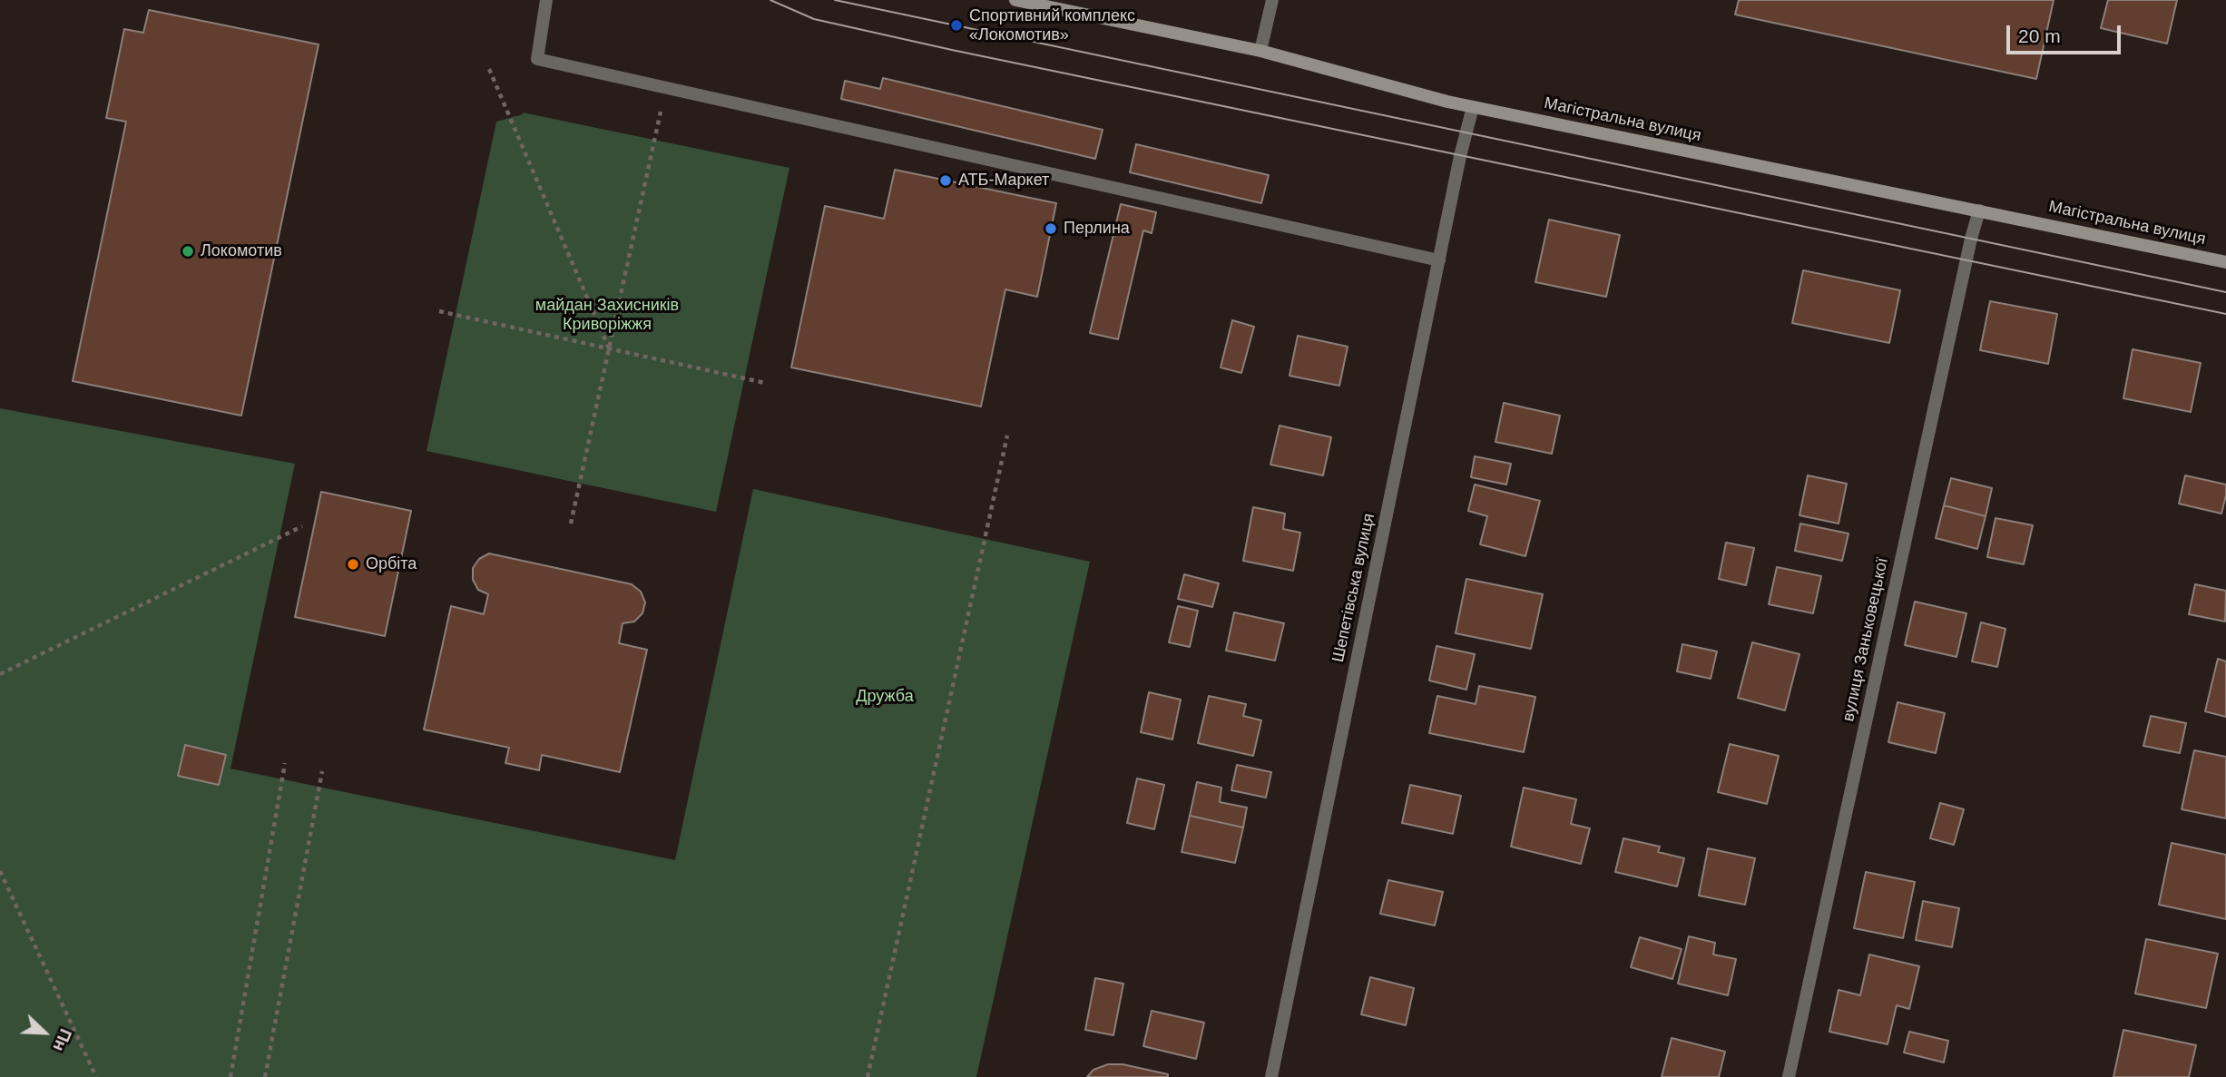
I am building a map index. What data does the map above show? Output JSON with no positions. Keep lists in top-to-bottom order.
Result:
{
  "streets": {
    "main road": ["Магістральна вулиця"],
    "street": ["Шепетівська вулиця", "вулиця Заньковецької"]
  },
  "crossings": [
    ["Магістральна вулиця", "Шепетівська вулиця"],
    ["Магістральна вулиця", "вулиця Заньковецької"]
  ],
  "parks": ["майдан Захисників Криворіжжя", "Дружба"],
  "places": [
    "Спортивний комплекс «Локомотив»",
    "АТБ-Маркет",
    "Перлина",
    "Локомотив",
    "Орбіта"
  ],
  "scale_bar": "20 m",
  "north": "bottom right"
}
